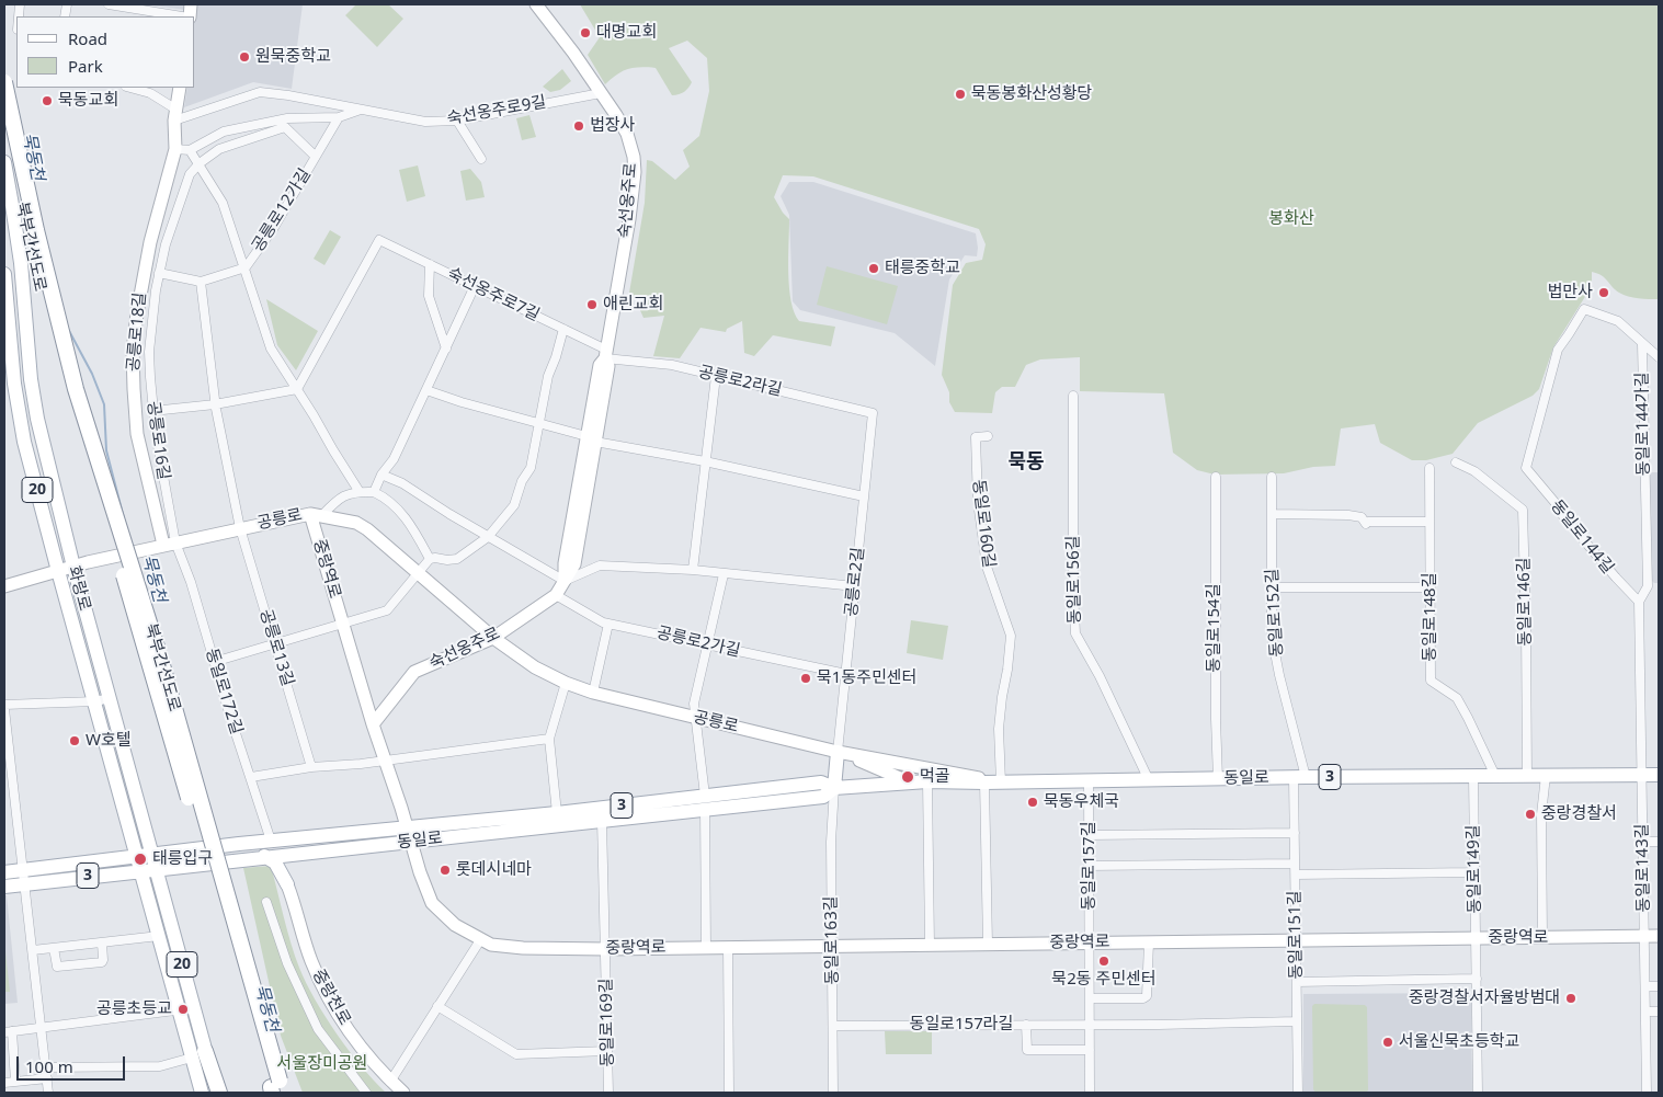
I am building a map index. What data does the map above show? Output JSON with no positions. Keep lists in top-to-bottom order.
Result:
{
  "streets": {
    "highway": ["북부간선도로"],
    "main road": [
      "20",
      "화랑로",
      "3",
      "동일로"
    ],
    "street": [
      "숙선옹주로9길",
      "숙선옹주로",
      "공릉로12가길",
      "숙선옹주로7길",
      "공릉로18길",
      "공릉로2라길",
      "동일로144가길",
      "공릉로16길",
      "공릉로",
      "동일로160길",
      "동일로144길",
      "중랑역로",
      "동일로156길",
      "공릉로2길",
      "동일로146길",
      "동일로152길",
      "동일로148길",
      "동일로154길",
      "공릉로2가길",
      "공릉로13길",
      "동일로172길",
      "동일로157길",
      "동일로143길",
      "동일로149길",
      "동일로151길",
      "동일로163길",
      "중랑천로",
      "동일로169길",
      "동일로157라길"
    ]
  },
  "crossings": [
    ["숙선옹주로9길", "숙선옹주로"],
    ["숙선옹주로9길", "공릉로18길"],
    ["숙선옹주로", "숙선옹주로7길"],
    ["숙선옹주로", "공릉로2라길"],
    ["숙선옹주로", "공릉로"],
    ["숙선옹주로", "중랑역로"],
    ["숙선옹주로", "공릉로2가길"],
    ["공릉로12가길", "숙선옹주로7길"],
    ["공릉로12가길", "공릉로16길"],
    ["숙선옹주로7길", "공릉로2라길"],
    ["공릉로18길", "공릉로16길"],
    ["공릉로18길", "공릉로"],
    ["공릉로18길", "동일로172길"],
    ["공릉로2라길", "공릉로2길"],
    ["동일로144가길", "동일로144길"],
    ["공릉로16길", "공릉로"],
    ["공릉로16길", "동일로172길"],
    ["공릉로", "동일로160길"],
    ["공릉로", "중랑역로"],
    ["공릉로", "공릉로2길"],
    ["공릉로", "화랑로"],
    ["공릉로", "공릉로13길"],
    ["공릉로", "동일로172길"],
    ["공릉로", "동일로"],
    ["동일로160길", "동일로"],
    ["중랑역로", "동일로"],
    ["중랑역로", "동일로157길"],
    ["중랑역로", "동일로143길"],
    ["중랑역로", "동일로149길"],
    ["중랑역로", "동일로151길"],
    ["중랑역로", "동일로163길"],
    ["중랑역로", "동일로169길"],
    ["동일로156길", "동일로"],
    ["공릉로2길", "공릉로2가길"],
    ["화랑로", "동일로"],
    ["동일로146길", "동일로"],
    ["동일로152길", "동일로"],
    ["동일로152길", "동일로151길"],
    ["동일로148길", "동일로"],
    ["동일로154길", "동일로"],
    ["동일로172길", "동일로"],
    ["동일로", "동일로157길"],
    ["동일로", "동일로143길"],
    ["동일로", "동일로149길"],
    ["동일로", "동일로151길"],
    ["동일로", "동일로163길"],
    ["동일로", "동일로169길"],
    ["동일로157길", "동일로157라길"],
    ["동일로151길", "동일로157라길"],
    ["동일로163길", "동일로157라길"]
  ],
  "districts": ["묵동"],
  "water": ["묵동천"],
  "parks": ["봉화산", "서울장미공원"],
  "places": [
    "대명교회",
    "원묵중학교",
    "묵동봉화산성황당",
    "묵동교회",
    "법장사",
    "태릉중학교",
    "법만사",
    "애린교회",
    "묵1동주민센터",
    "W호텔",
    "먹골",
    "묵동우체국",
    "중랑경찰서",
    "태릉입구",
    "롯데시네마",
    "묵2동 주민센터",
    "중랑경찰서자율방범대",
    "공릉초등교",
    "서울신묵초등학교"
  ],
  "legend": ["Road", "Park"],
  "scale_bar": "100 m"
}
